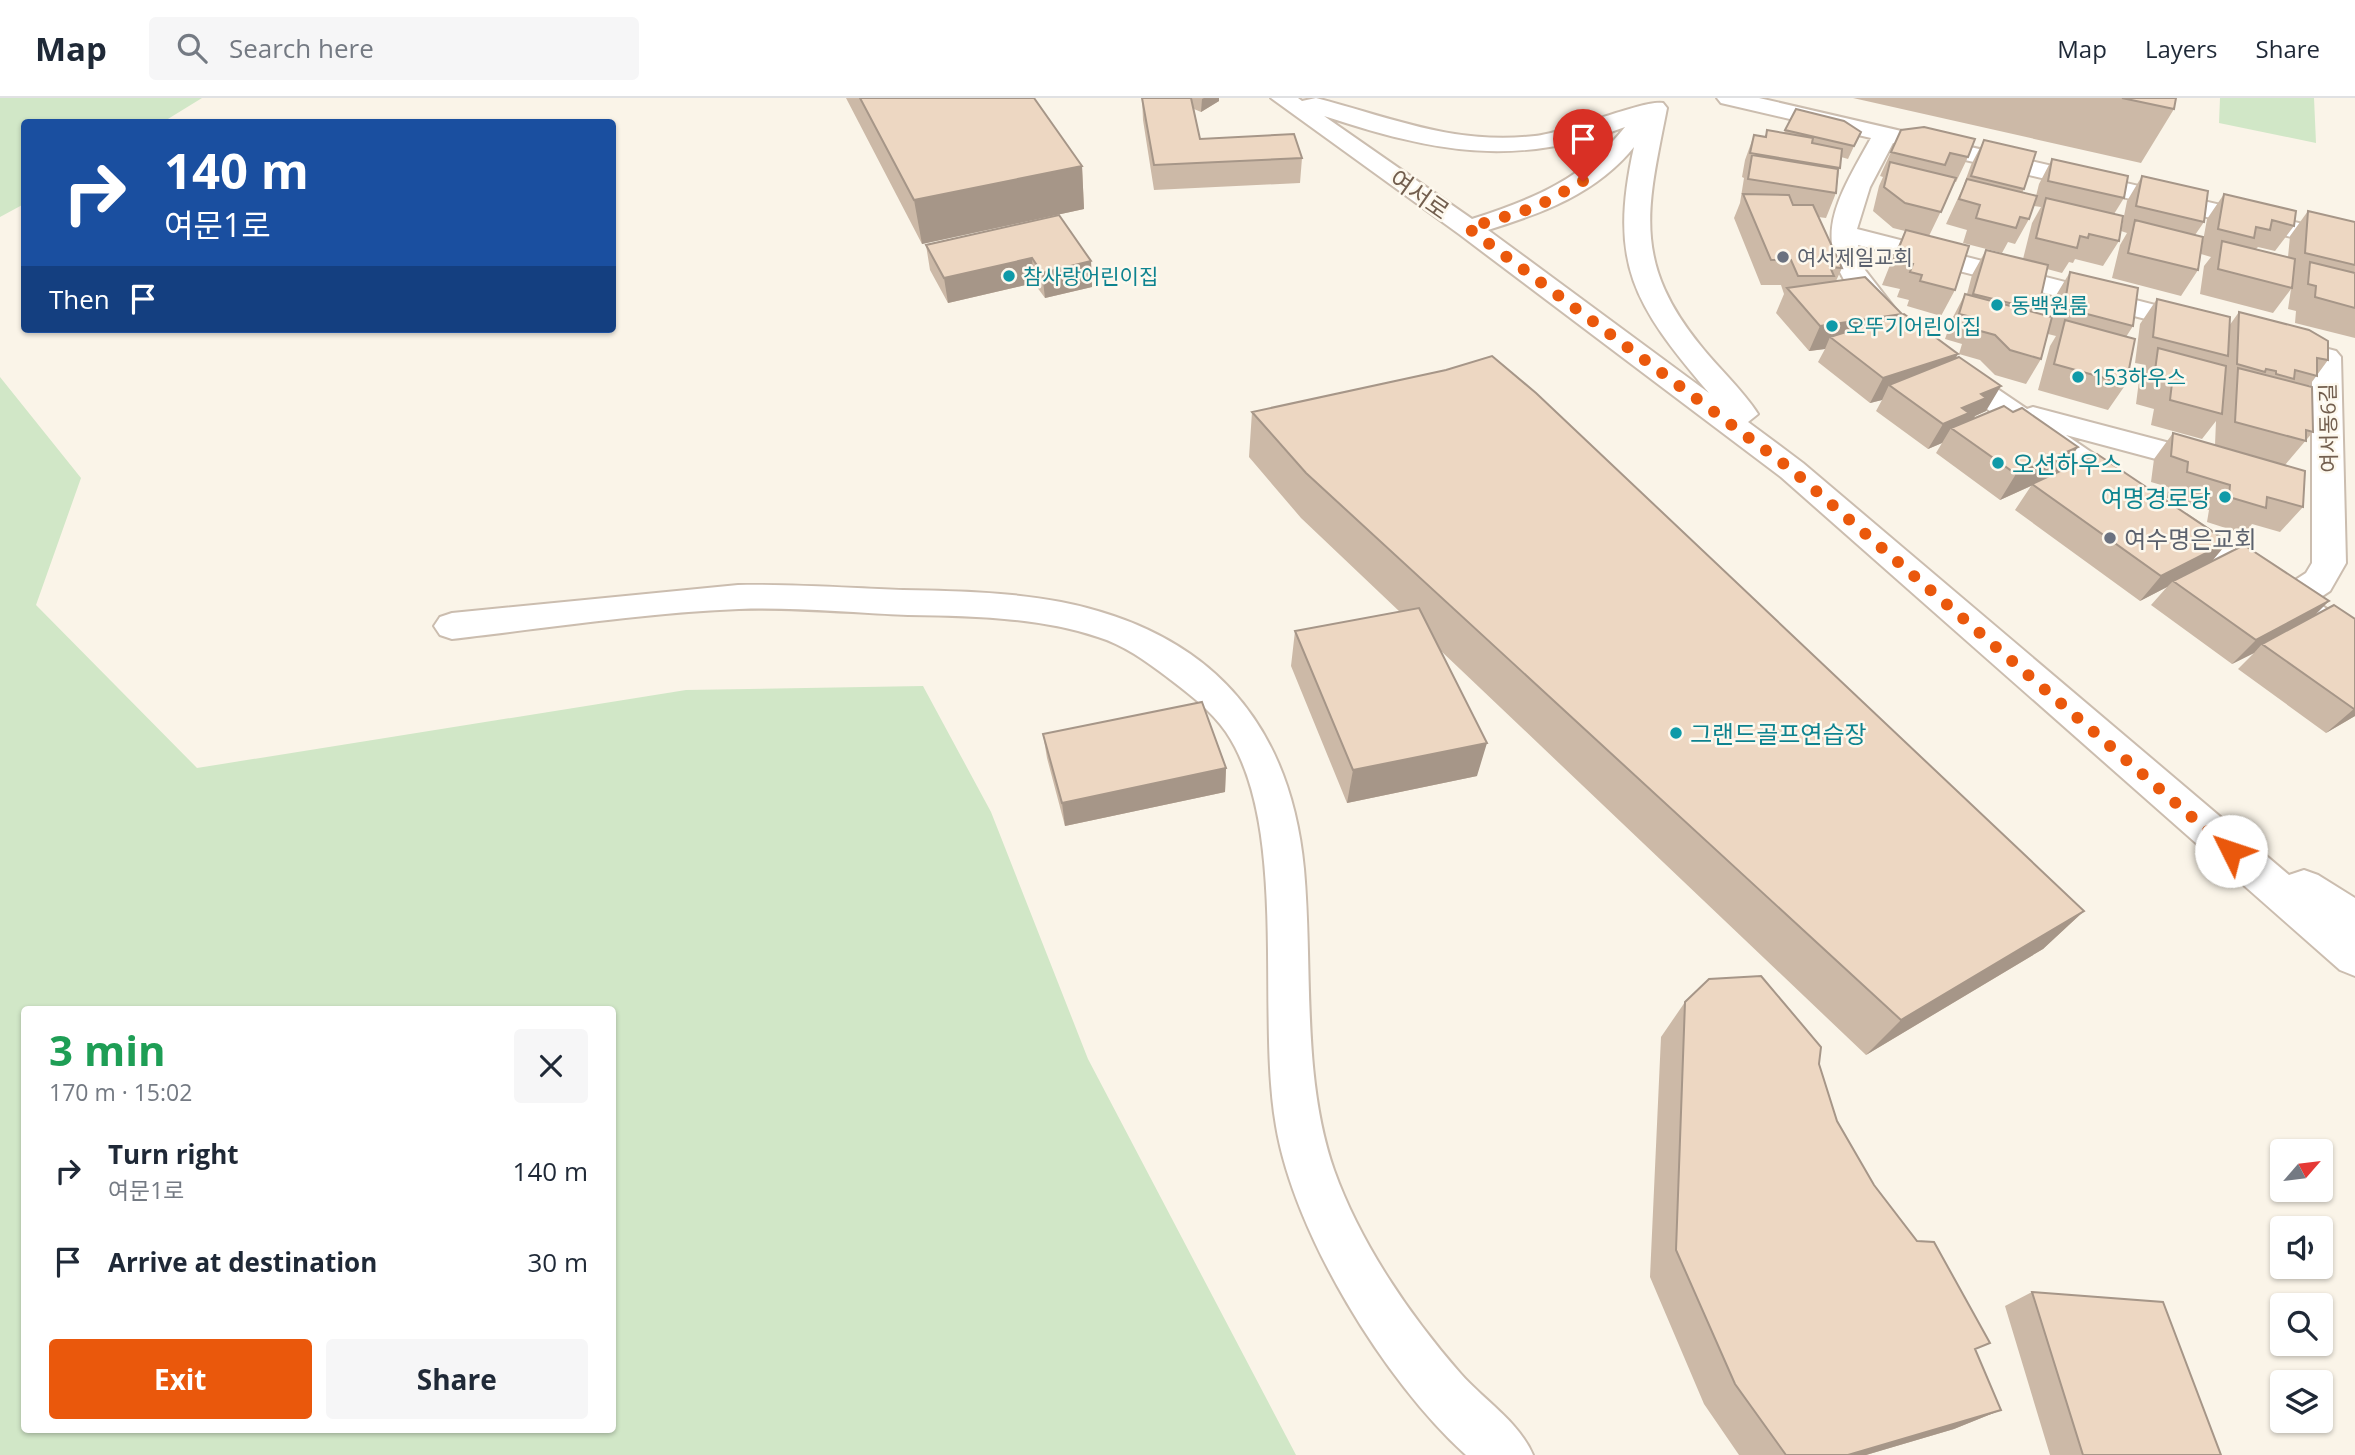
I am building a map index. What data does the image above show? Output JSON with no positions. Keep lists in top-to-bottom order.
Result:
{
  "streets": {
    "street": ["여서로", "여서동6길"]
  },
  "places": [
    "여서제일교회",
    "참사랑어린이집",
    "동백원룸",
    "오뚜기어린이집",
    "153하우스",
    "오션하우스",
    "여명경로당",
    "여수명은교회",
    "그랜드골프연습장"
  ],
  "north": "top right",
  "page": {
    "header": "Map",
    "search": "Search here",
    "nav": ["Map", "Layers", "Share"],
    "turn": ["140 m", "여문1로"],
    "then": "Then",
    "heading": ["3 min", "170 m · 15:02"],
    "list": [
      {
        "name": "Turn right",
        "note": "여문1로",
        "value": "140 m"
      },
      {
        "name": "Arrive at destination",
        "value": "30 m"
      }
    ],
    "buttons": ["Exit", "Share"]
  }
}
